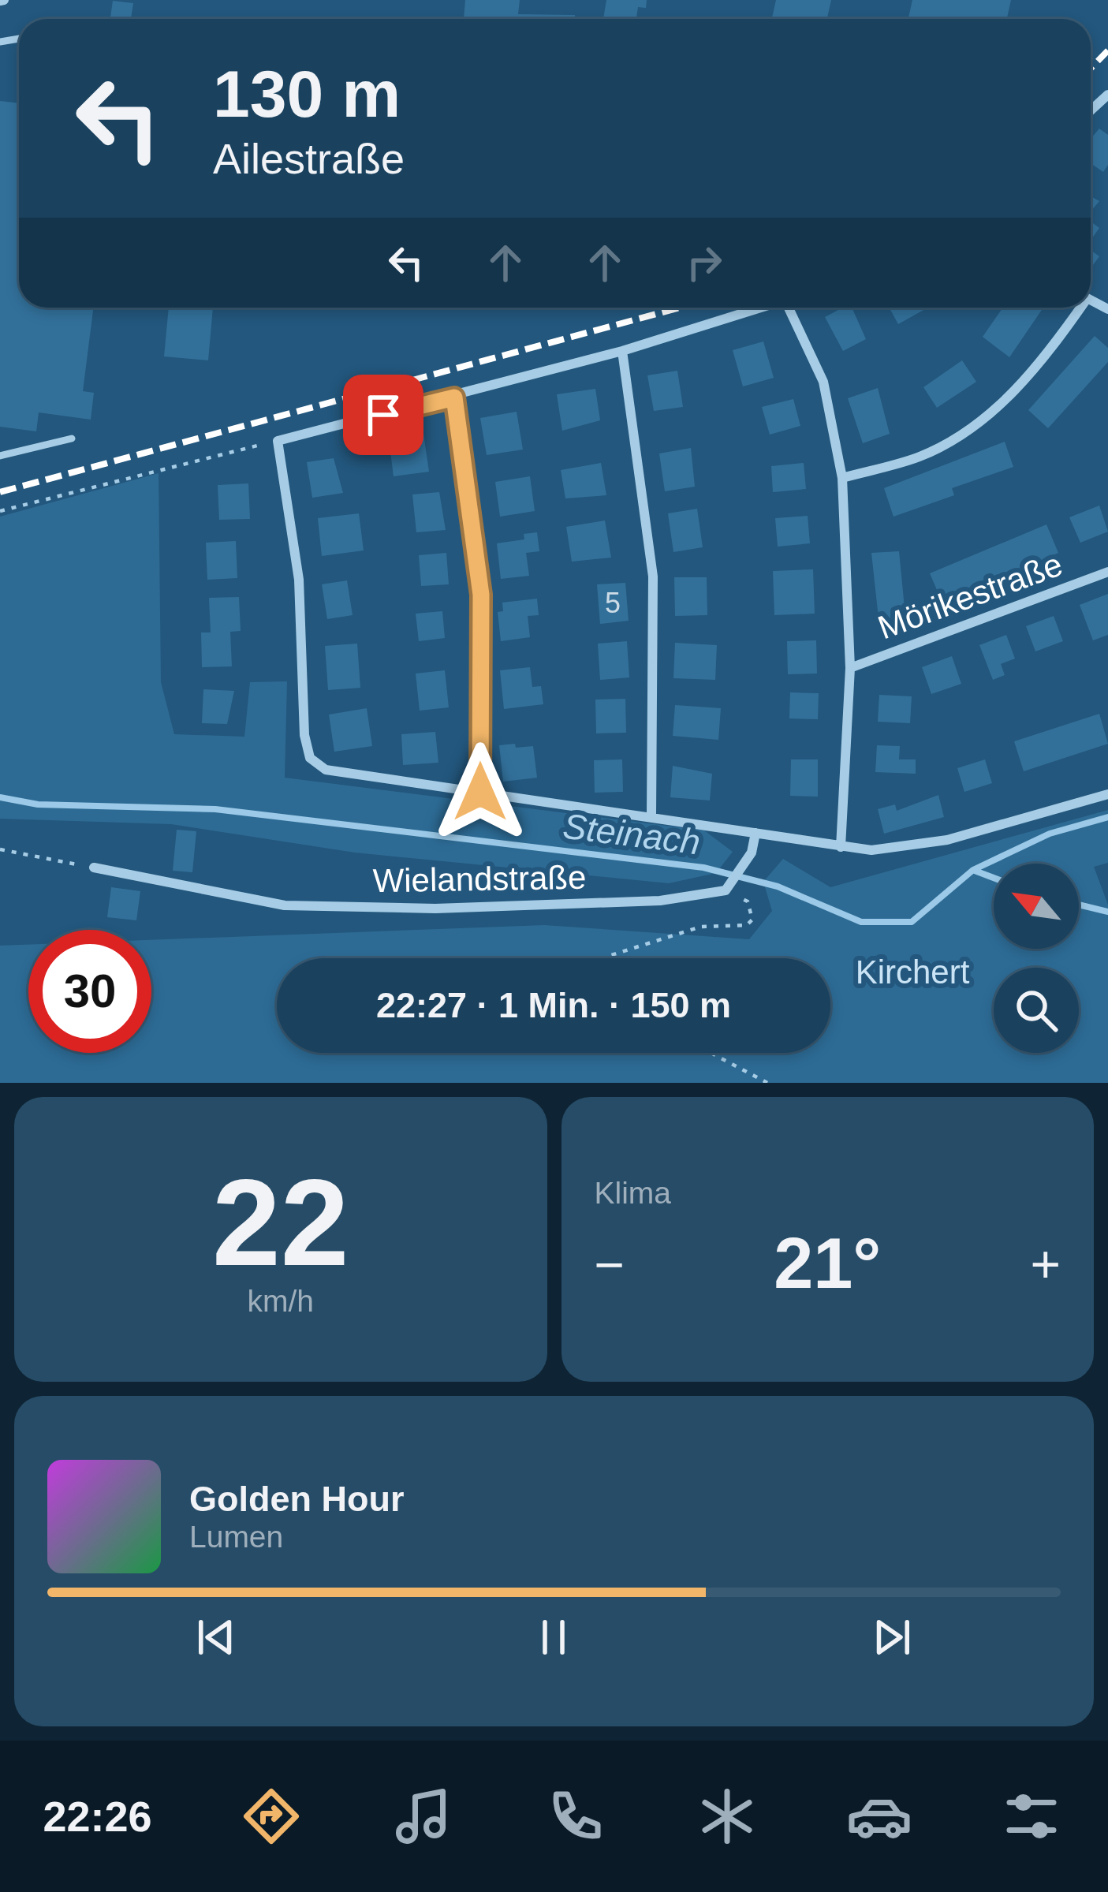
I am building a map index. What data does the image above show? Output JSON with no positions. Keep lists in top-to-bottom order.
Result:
{
  "streets": {
    "street": ["Mörikestraße", "Wielandstraße"]
  },
  "water": ["Steinach"],
  "parks": ["Kirchert"],
  "house_numbers": ["5"],
  "north": "top left",
  "page": {
    "turn": ["130 m", "Ailestraße"],
    "limit": "30",
    "trip": "22:27 · 1 Min. · 150 m",
    "tile": [
      ["22", "km/h"],
      "Klima"
    ],
    "heat": ["−", "21°", "+"],
    "song": ["Golden Hour", "Lumen"],
    "tabs": "22:26"
  }
}
